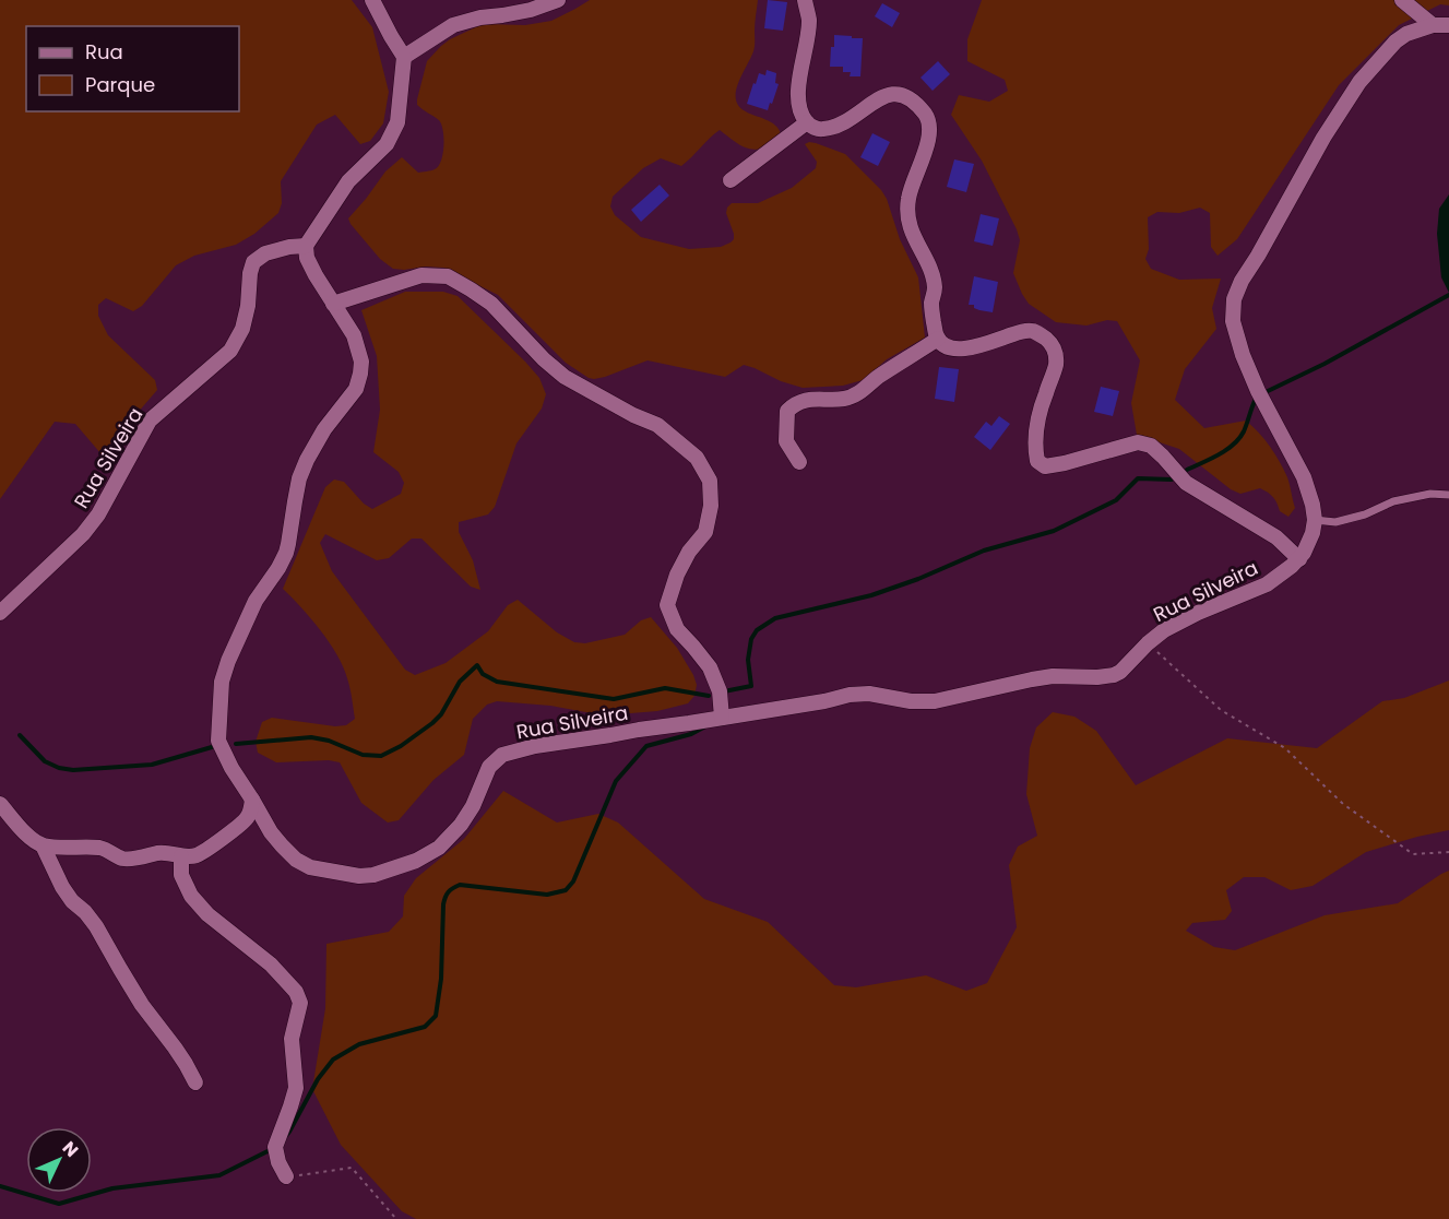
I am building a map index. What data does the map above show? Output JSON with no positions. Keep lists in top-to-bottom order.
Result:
{
  "streets": {
    "street": ["Rua Silveira"]
  },
  "legend": ["Rua", "Parque"],
  "north": "top right"
}
